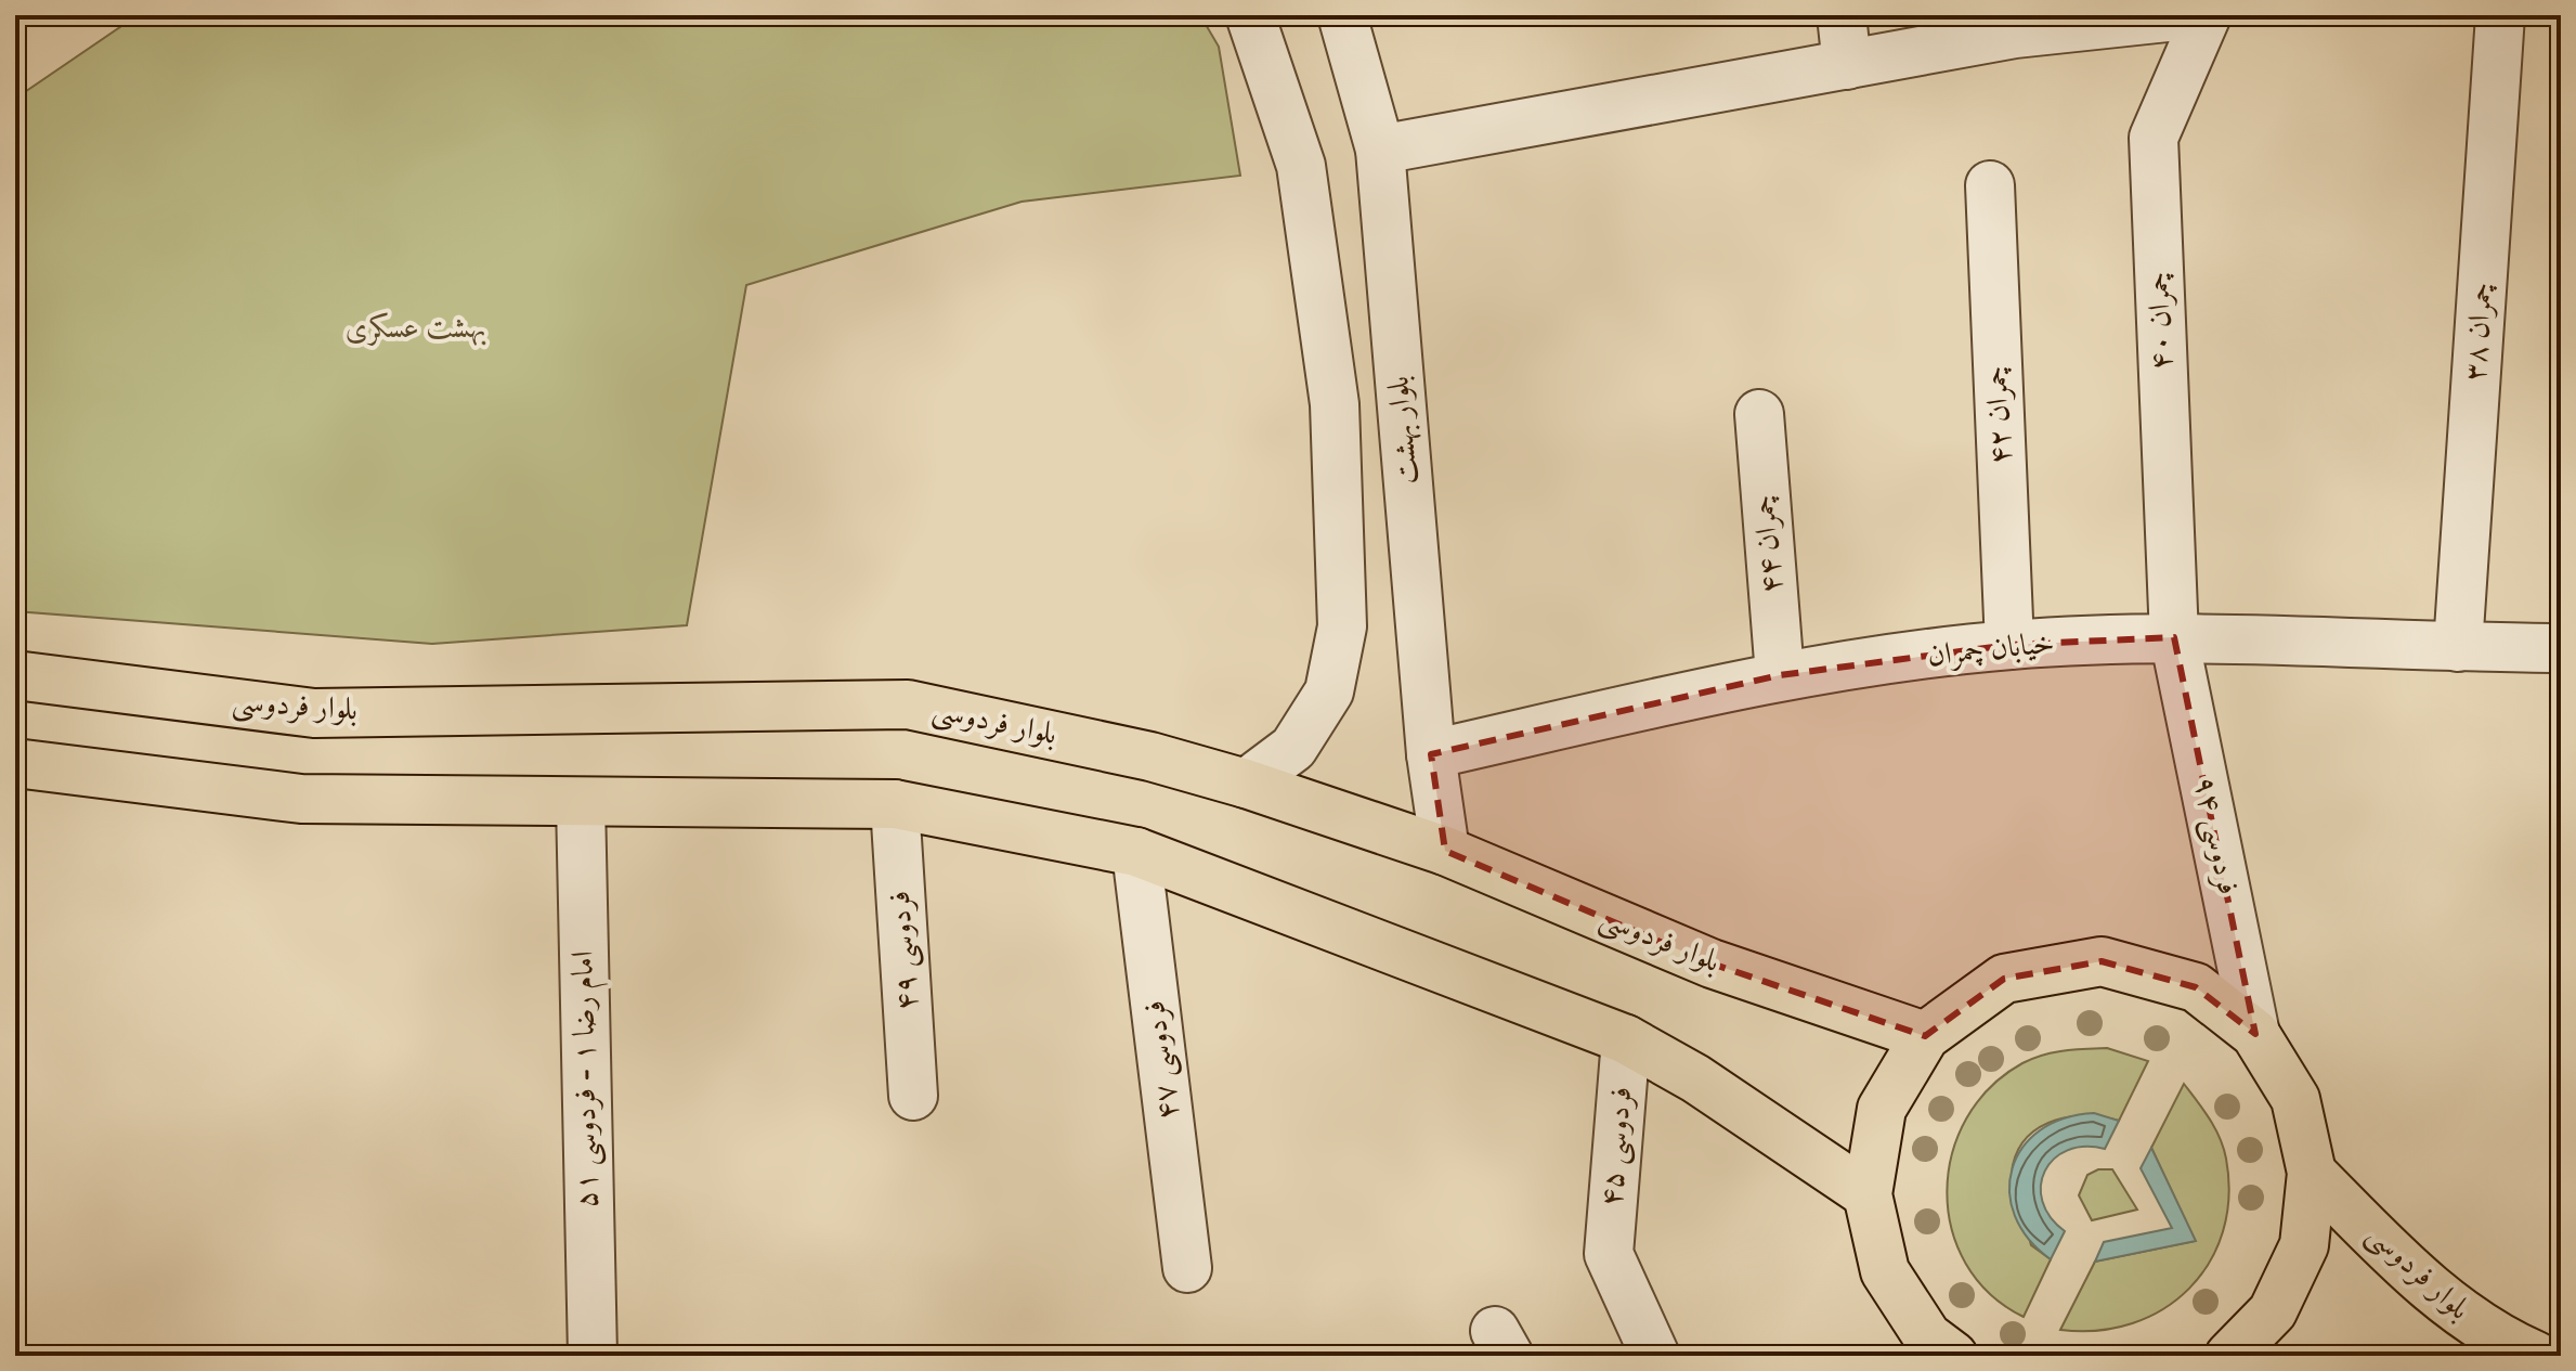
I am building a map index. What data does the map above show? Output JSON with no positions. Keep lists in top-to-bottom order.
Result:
{
  "streets": {
    "main road": ["بلوار فردوسی"],
    "street": [
      "چمران ۴۰",
      "چمران ۳۸",
      "چمران ۴۲",
      "بلوار بهشت",
      "چمران ۴۴",
      "خیابان چمران",
      "فردوسی ۹۴",
      "فردوسی ۴۹",
      "فردوسی ۴۷",
      "امام رضا ۱ - فردوسی ۵۱",
      "فردوسی ۴۵"
    ]
  },
  "crossings": [
    ["چمران ۴۰", "خیابان چمران"],
    ["چمران ۴۰", "فردوسی ۹۴"],
    ["چمران ۳۸", "خیابان چمران"],
    ["چمران ۴۲", "خیابان چمران"],
    ["بلوار بهشت", "خیابان چمران"],
    ["بلوار بهشت", "بلوار فردوسی"],
    ["چمران ۴۴", "خیابان چمران"],
    ["خیابان چمران", "فردوسی ۹۴"]
  ],
  "parks": ["بهشت عسکری"]
}
